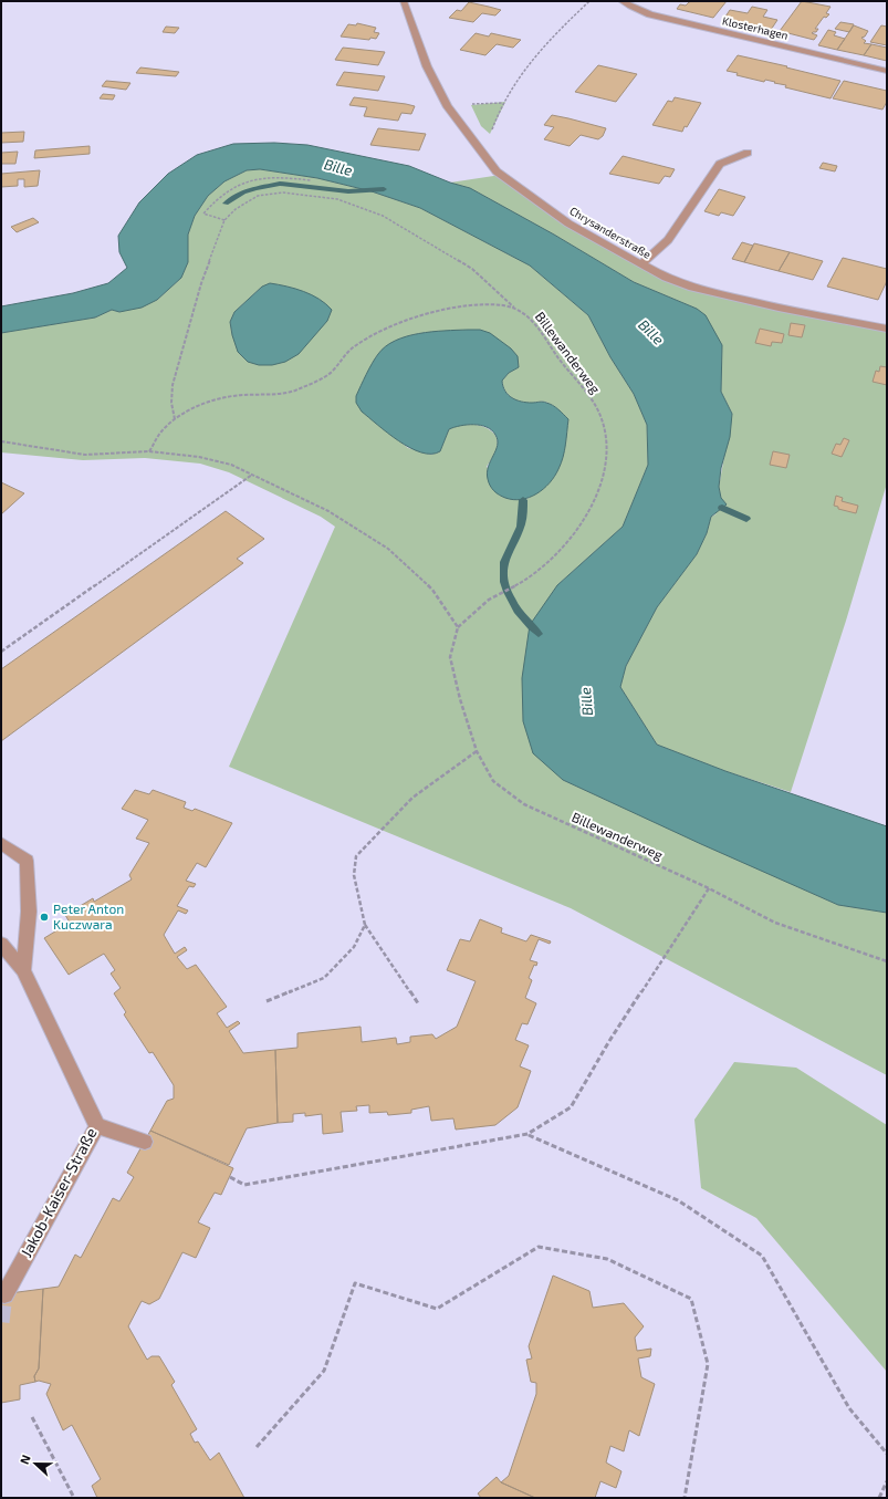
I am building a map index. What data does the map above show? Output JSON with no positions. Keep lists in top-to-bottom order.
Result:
{
  "streets": {
    "street": ["Klosterhagen", "Chrysanderstraße", "Jakob-Kaiser-Straße"],
    "path": ["Billewanderweg"]
  },
  "water": ["Bille"],
  "places": ["Peter Anton Kuczwara"],
  "north": "left"
}
